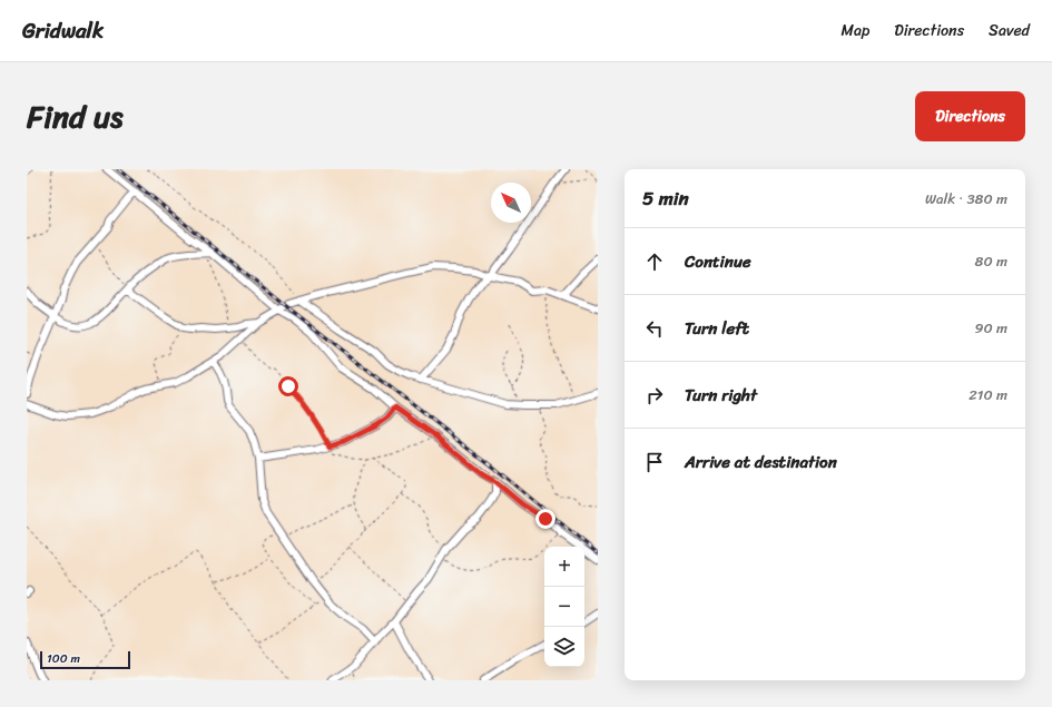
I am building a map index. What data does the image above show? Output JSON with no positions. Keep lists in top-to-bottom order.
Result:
{
  "scale_bar": "100 m",
  "north": "top left",
  "page": {
    "header": "Gridwalk",
    "nav": ["Map", "Directions", "Saved"],
    "title": "Find us",
    "buttons": "Directions",
    "heading": ["5 min", "Walk · 380 m"],
    "list": [
      ["Continue", "80 m"],
      ["Turn left", "90 m"],
      ["Turn right", "210 m"],
      "Arrive at destination"
    ],
    "map_buttons": ["+", "−"],
    "scale": "100 m"
  }
}
